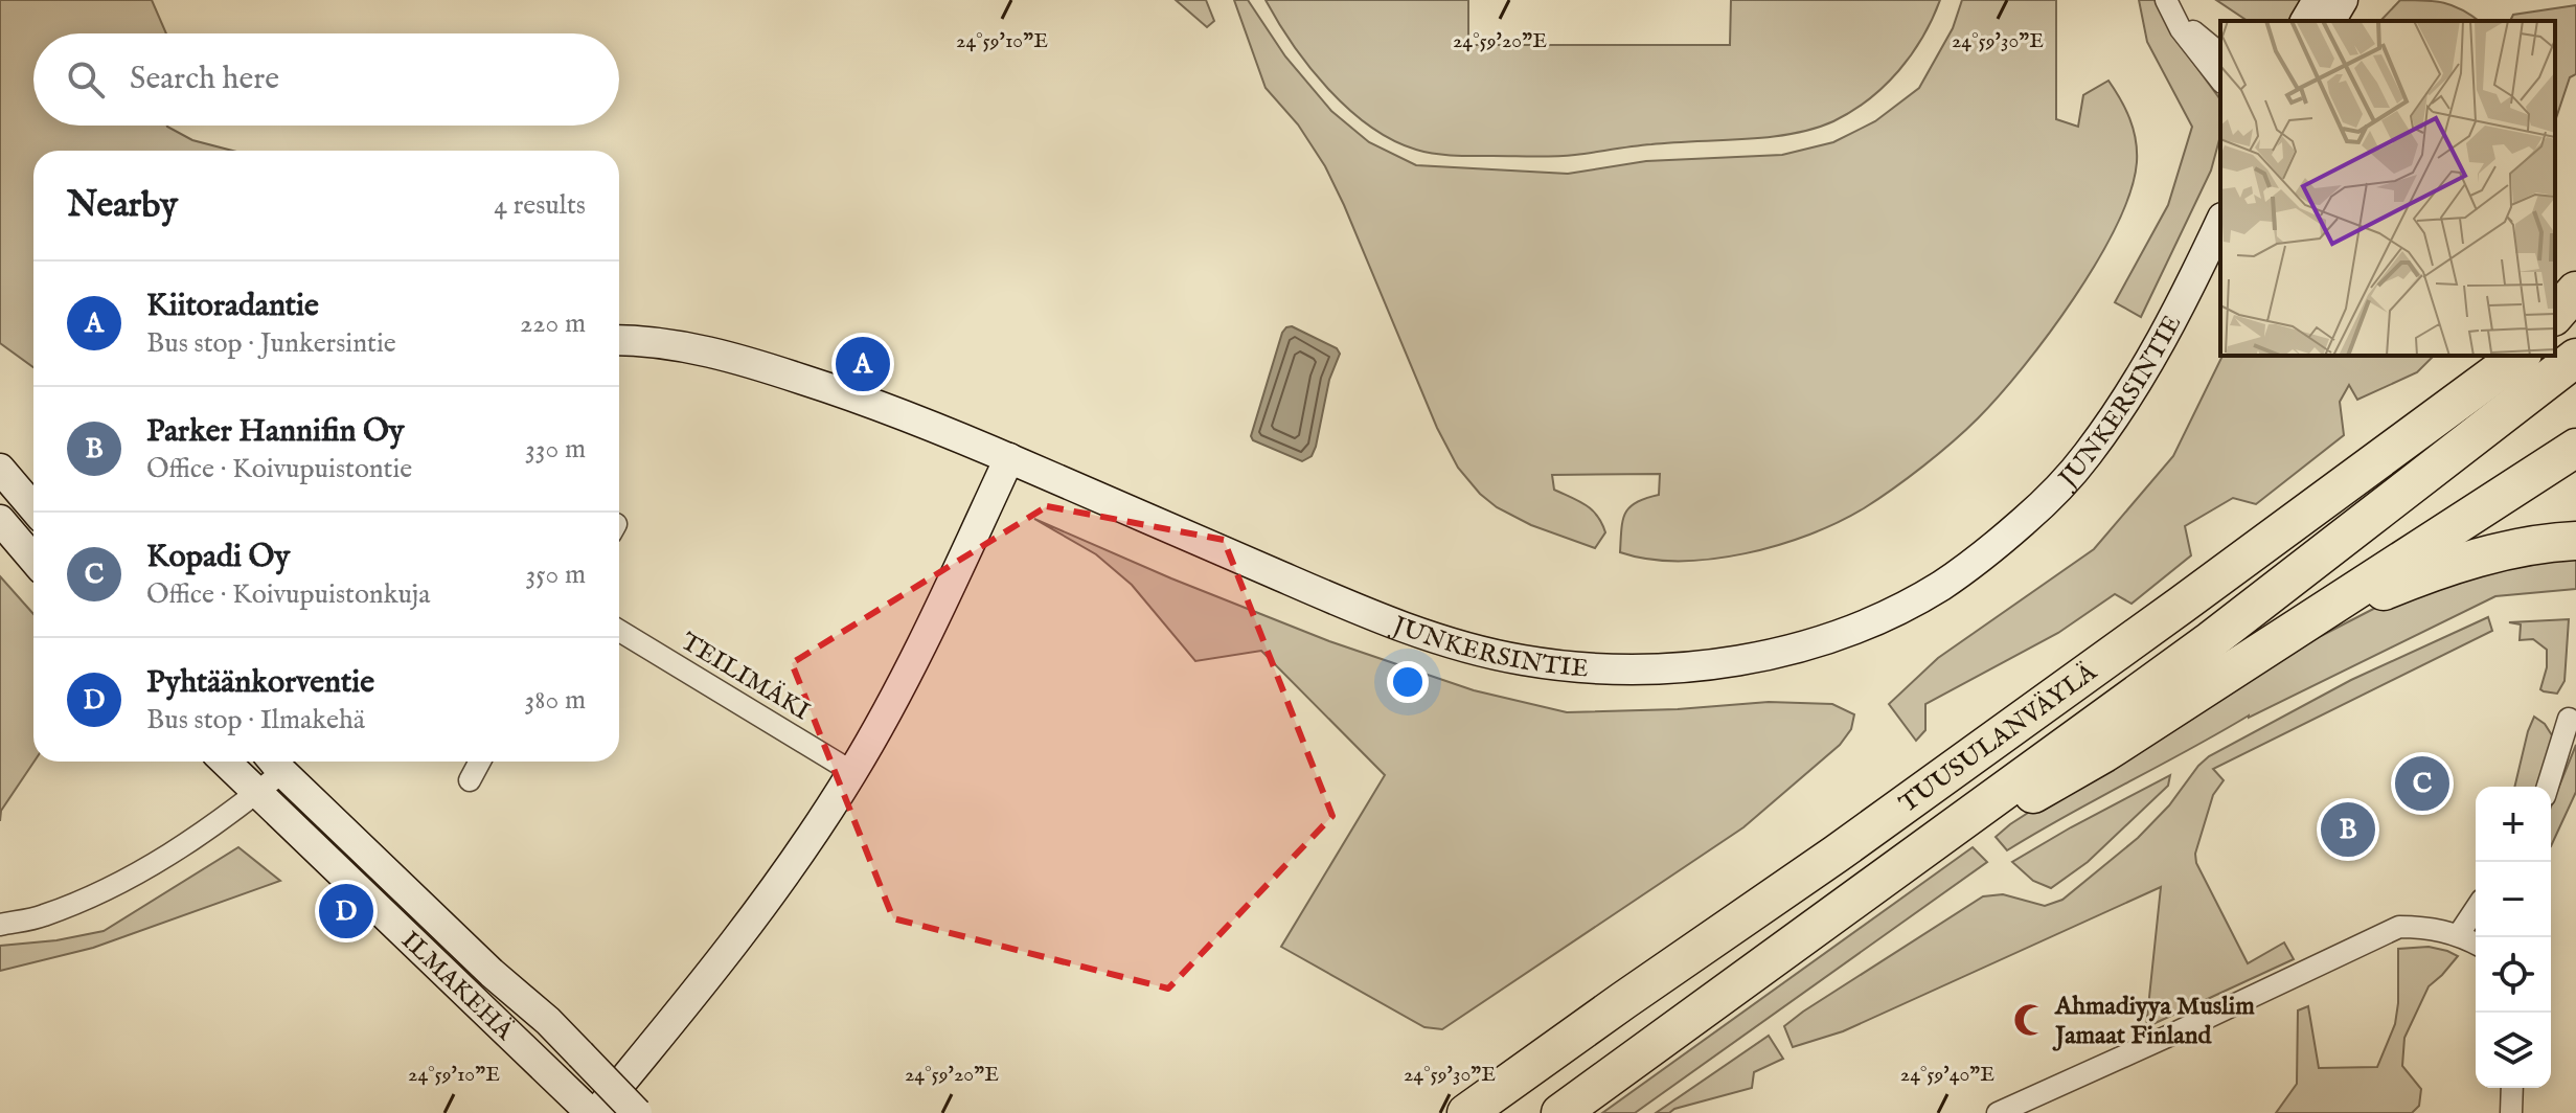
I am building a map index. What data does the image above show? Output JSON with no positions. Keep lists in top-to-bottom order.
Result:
{
  "streets": {
    "highway": ["TUUSULANVÄYLÄ"],
    "main road": ["JUNKERSINTIE", "ILMAKEHÄ"],
    "street": ["TEILIMÄKI"]
  },
  "places": {
    "mosque": ["Ahmadiyya Muslim Jamaat Finland"]
  },
  "page": {
    "search": "Search here",
    "heading": ["Nearby", "4 results"],
    "list": [
      {
        "mark": "A",
        "name": "Kiitoradantie",
        "note": "Bus stop · Junkersintie",
        "value": "220 m"
      },
      {
        "mark": "B",
        "name": "Parker Hannifin Oy",
        "note": "Office · Koivupuistontie",
        "value": "330 m"
      },
      {
        "mark": "C",
        "name": "Kopadi Oy",
        "note": "Office · Koivupuistonkuja",
        "value": "350 m"
      },
      {
        "mark": "D",
        "name": "Pyhtäänkorventie",
        "note": "Bus stop · Ilmakehä",
        "value": "380 m"
      }
    ],
    "pins": [
      "A",
      "C",
      "B",
      "D"
    ],
    "map_buttons": ["+", "−"]
  },
  "coordinates": [
    "24°59'10\"E",
    "24°59'20\"E",
    "24°59'30\"E",
    "24°59'40\"E"
  ]
}
